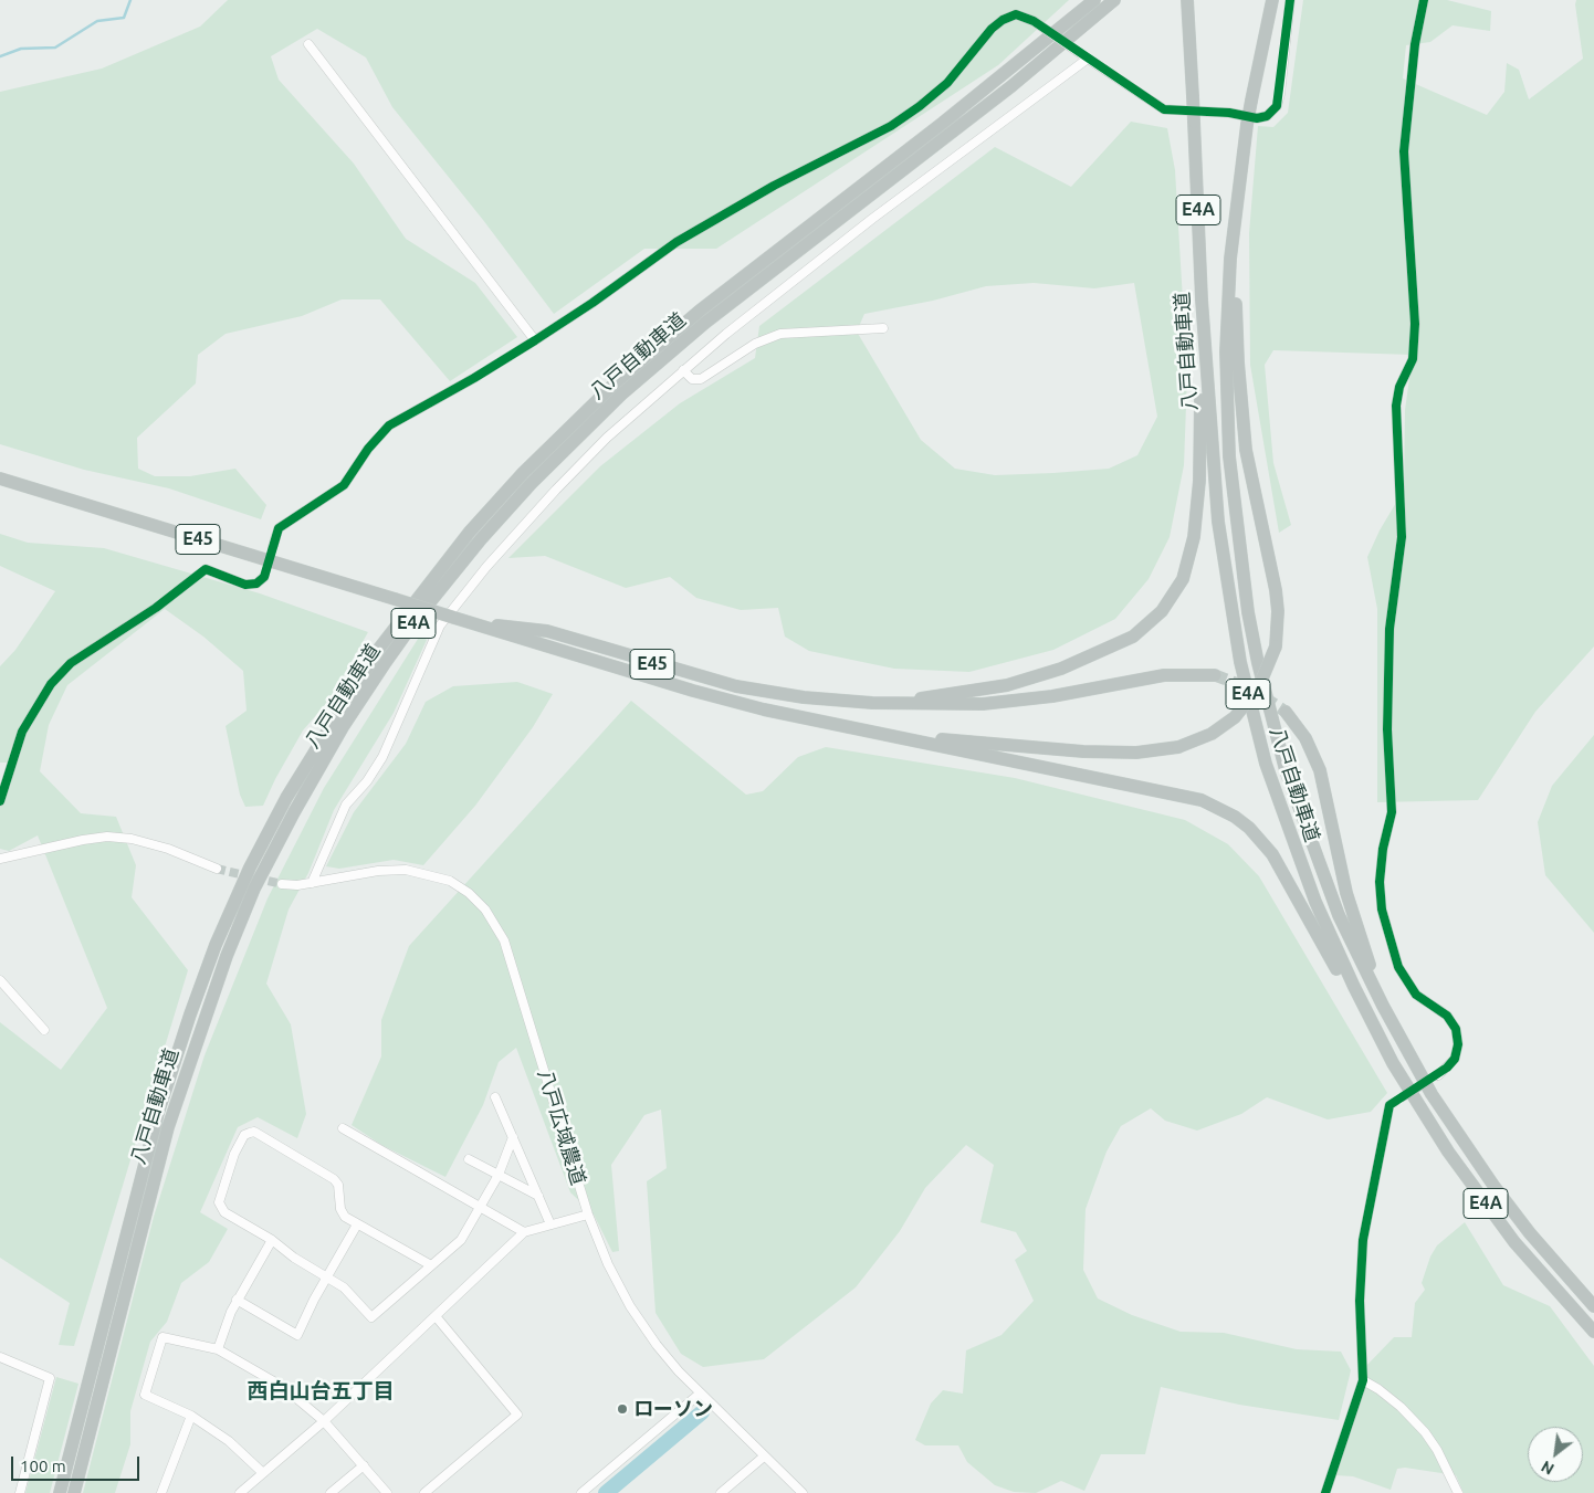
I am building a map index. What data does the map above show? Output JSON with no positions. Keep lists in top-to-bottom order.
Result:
{
  "streets": {
    "highway": ["E4A", "八戸自動車道", "E45"],
    "street": ["八戸広域農道"]
  },
  "districts": ["西白山台五丁目"],
  "places": ["ローソン"],
  "scale_bar": "100 m",
  "north": "bottom left"
}
